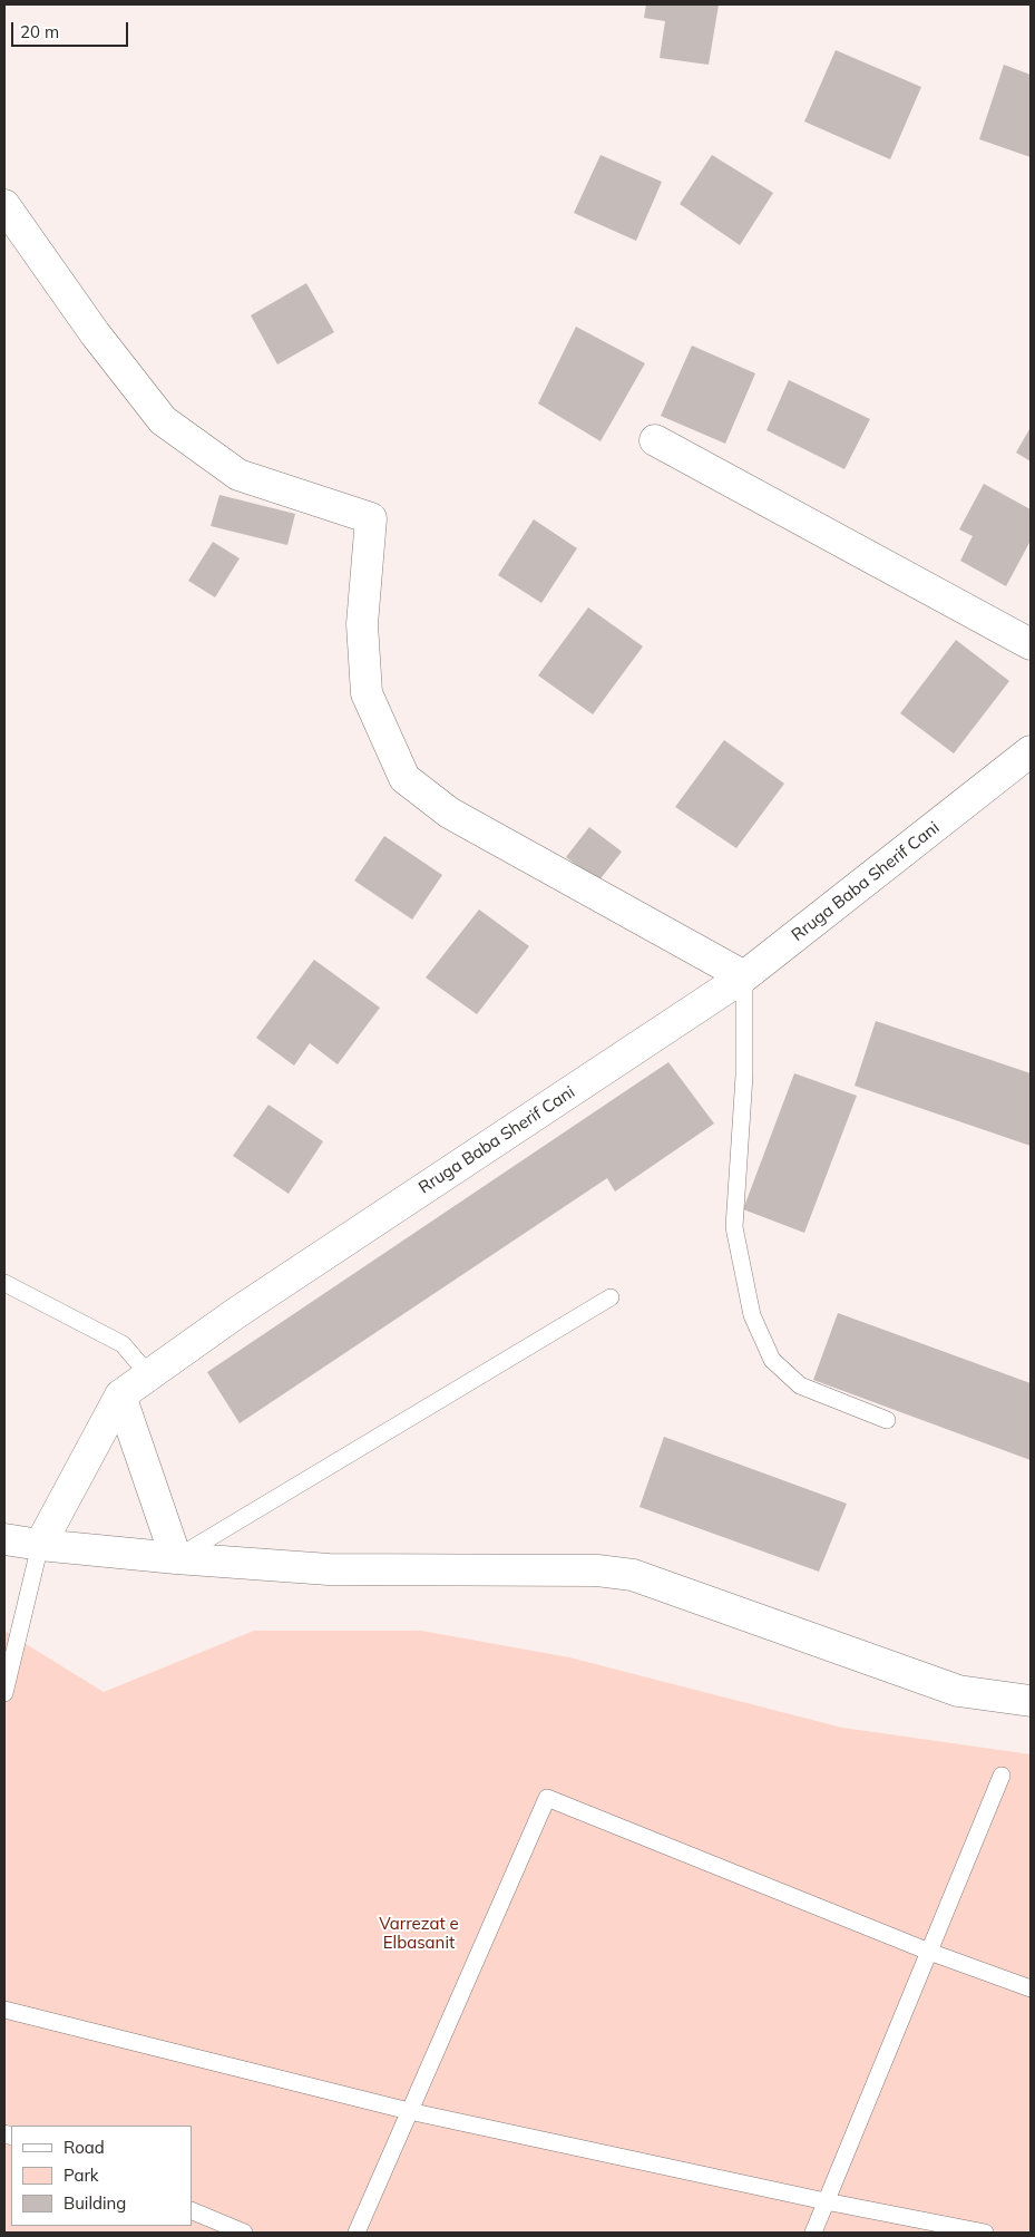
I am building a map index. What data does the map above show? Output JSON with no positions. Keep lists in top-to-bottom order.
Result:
{
  "streets": {
    "street": ["Rruga Baba Sherif Cani"]
  },
  "parks": ["Varrezat e Elbasanit"],
  "legend": ["Road", "Park", "Building"],
  "scale_bar": "20 m"
}
